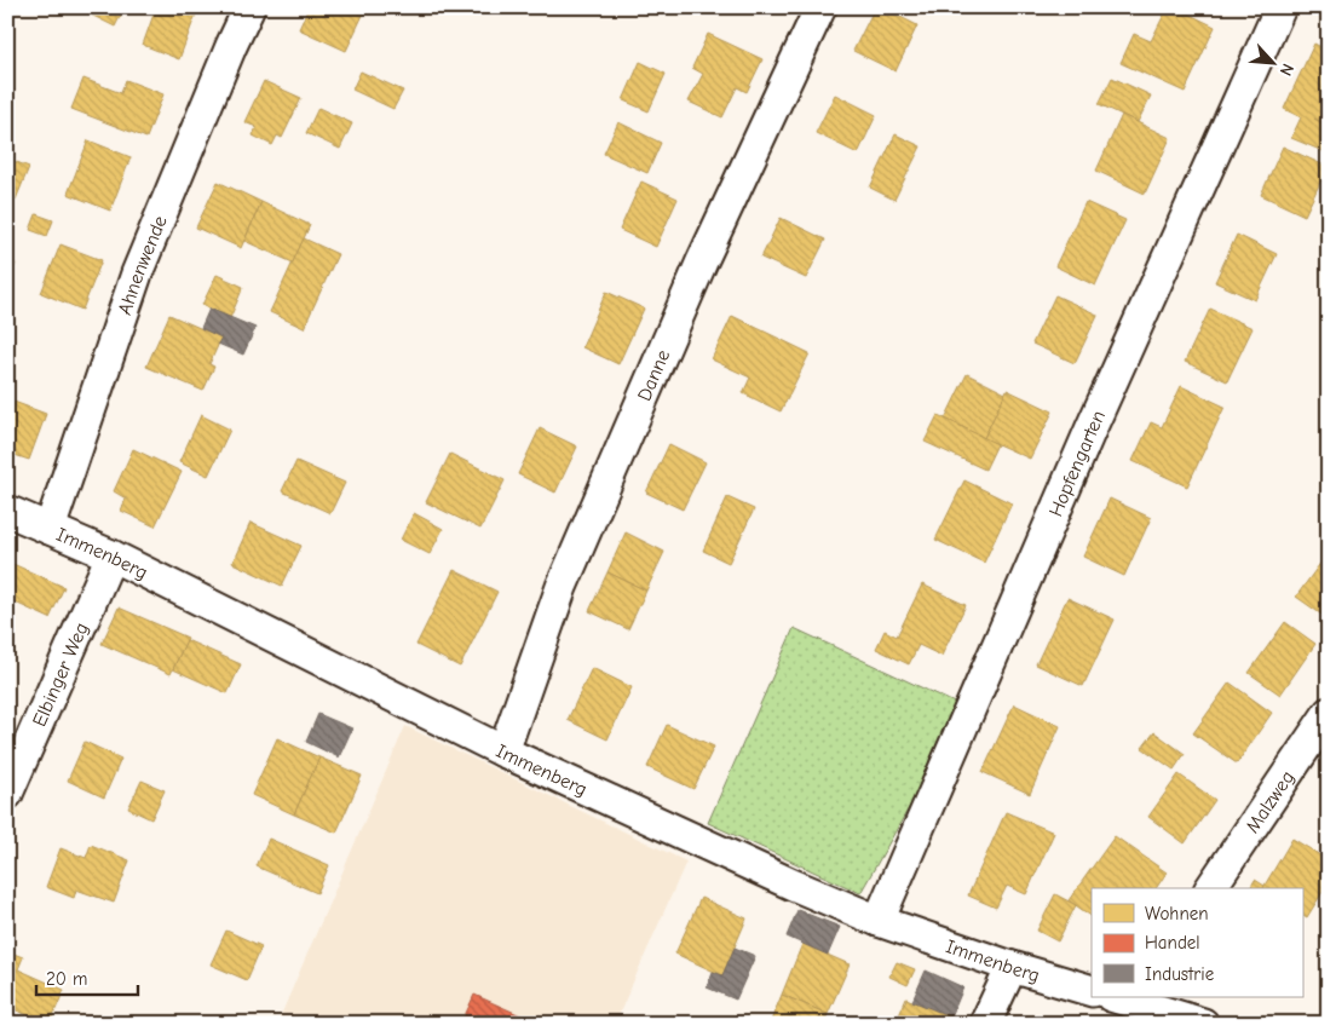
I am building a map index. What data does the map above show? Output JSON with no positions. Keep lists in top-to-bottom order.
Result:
{
  "streets": {
    "street": [
      "Ahnenwende",
      "Danne",
      "Hopfengarten",
      "Immenberg",
      "Elbinger Weg",
      "Malzweg"
    ]
  },
  "crossings": [
    ["Ahnenwende", "Immenberg"],
    ["Danne", "Immenberg"],
    ["Hopfengarten", "Immenberg"],
    ["Immenberg", "Elbinger Weg"]
  ],
  "legend": ["Wohnen", "Handel", "Industrie"],
  "scale_bar": "20 m",
  "north": "bottom right"
}
